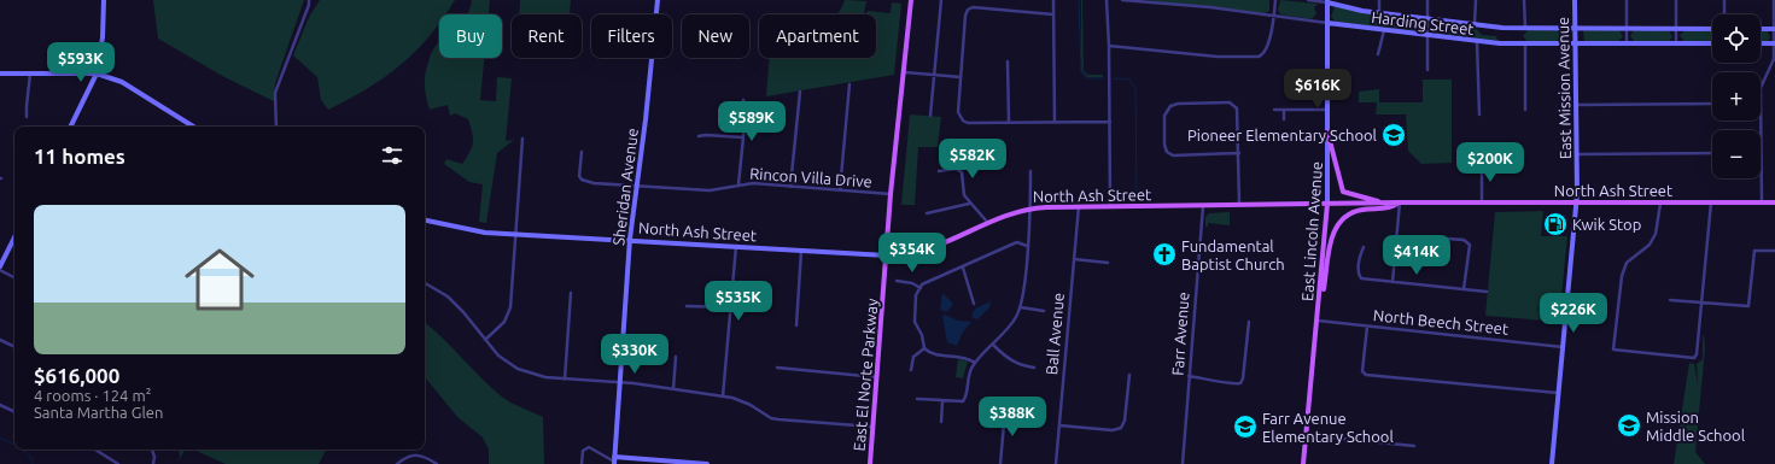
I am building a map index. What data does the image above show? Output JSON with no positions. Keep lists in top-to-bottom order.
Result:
{
  "streets": {
    "main road": ["North Ash Street", "East Lincoln Avenue", "East El Norte Parkway"],
    "street": [
      "Harding Street",
      "East Mission Avenue",
      "Rincon Villa Drive",
      "Sheridan Avenue",
      "North Beech Street",
      "Ball Avenue",
      "Farr Avenue"
    ]
  },
  "crossings": [
    ["Harding Street", "East Mission Avenue"],
    ["Harding Street", "East Lincoln Avenue"],
    ["East Mission Avenue", "North Ash Street"],
    ["East Mission Avenue", "North Beech Street"],
    ["Rincon Villa Drive", "Sheridan Avenue"],
    ["Rincon Villa Drive", "East El Norte Parkway"],
    ["Sheridan Avenue", "North Ash Street"],
    ["North Ash Street", "East Lincoln Avenue"],
    ["North Ash Street", "Ball Avenue"],
    ["North Ash Street", "Farr Avenue"],
    ["North Ash Street", "East El Norte Parkway"],
    ["East Lincoln Avenue", "North Beech Street"]
  ],
  "places": {
    "school or university": ["Pioneer Elementary School", "Mission Middle School", "Farr Avenue Elementary School"],
    "fuel station": ["Kwik Stop"],
    "church": ["Fundamental Baptist Church"]
  },
  "page": {
    "map_buttons": ["+", "−"],
    "chip": [
      "Buy",
      "Rent",
      "Filters",
      "New",
      "Apartment"
    ],
    "price": [
      "$593K",
      "$616K",
      "$589K",
      "$582K",
      "$200K",
      "$354K",
      "$414K",
      "$535K",
      "$226K",
      "$330K",
      "$388K"
    ],
    "heading": "11 homes",
    "list": [
      {
        "name": "$616,000",
        "note": "4 rooms · 124 m² · Santa Martha Glen"
      }
    ]
  }
}
